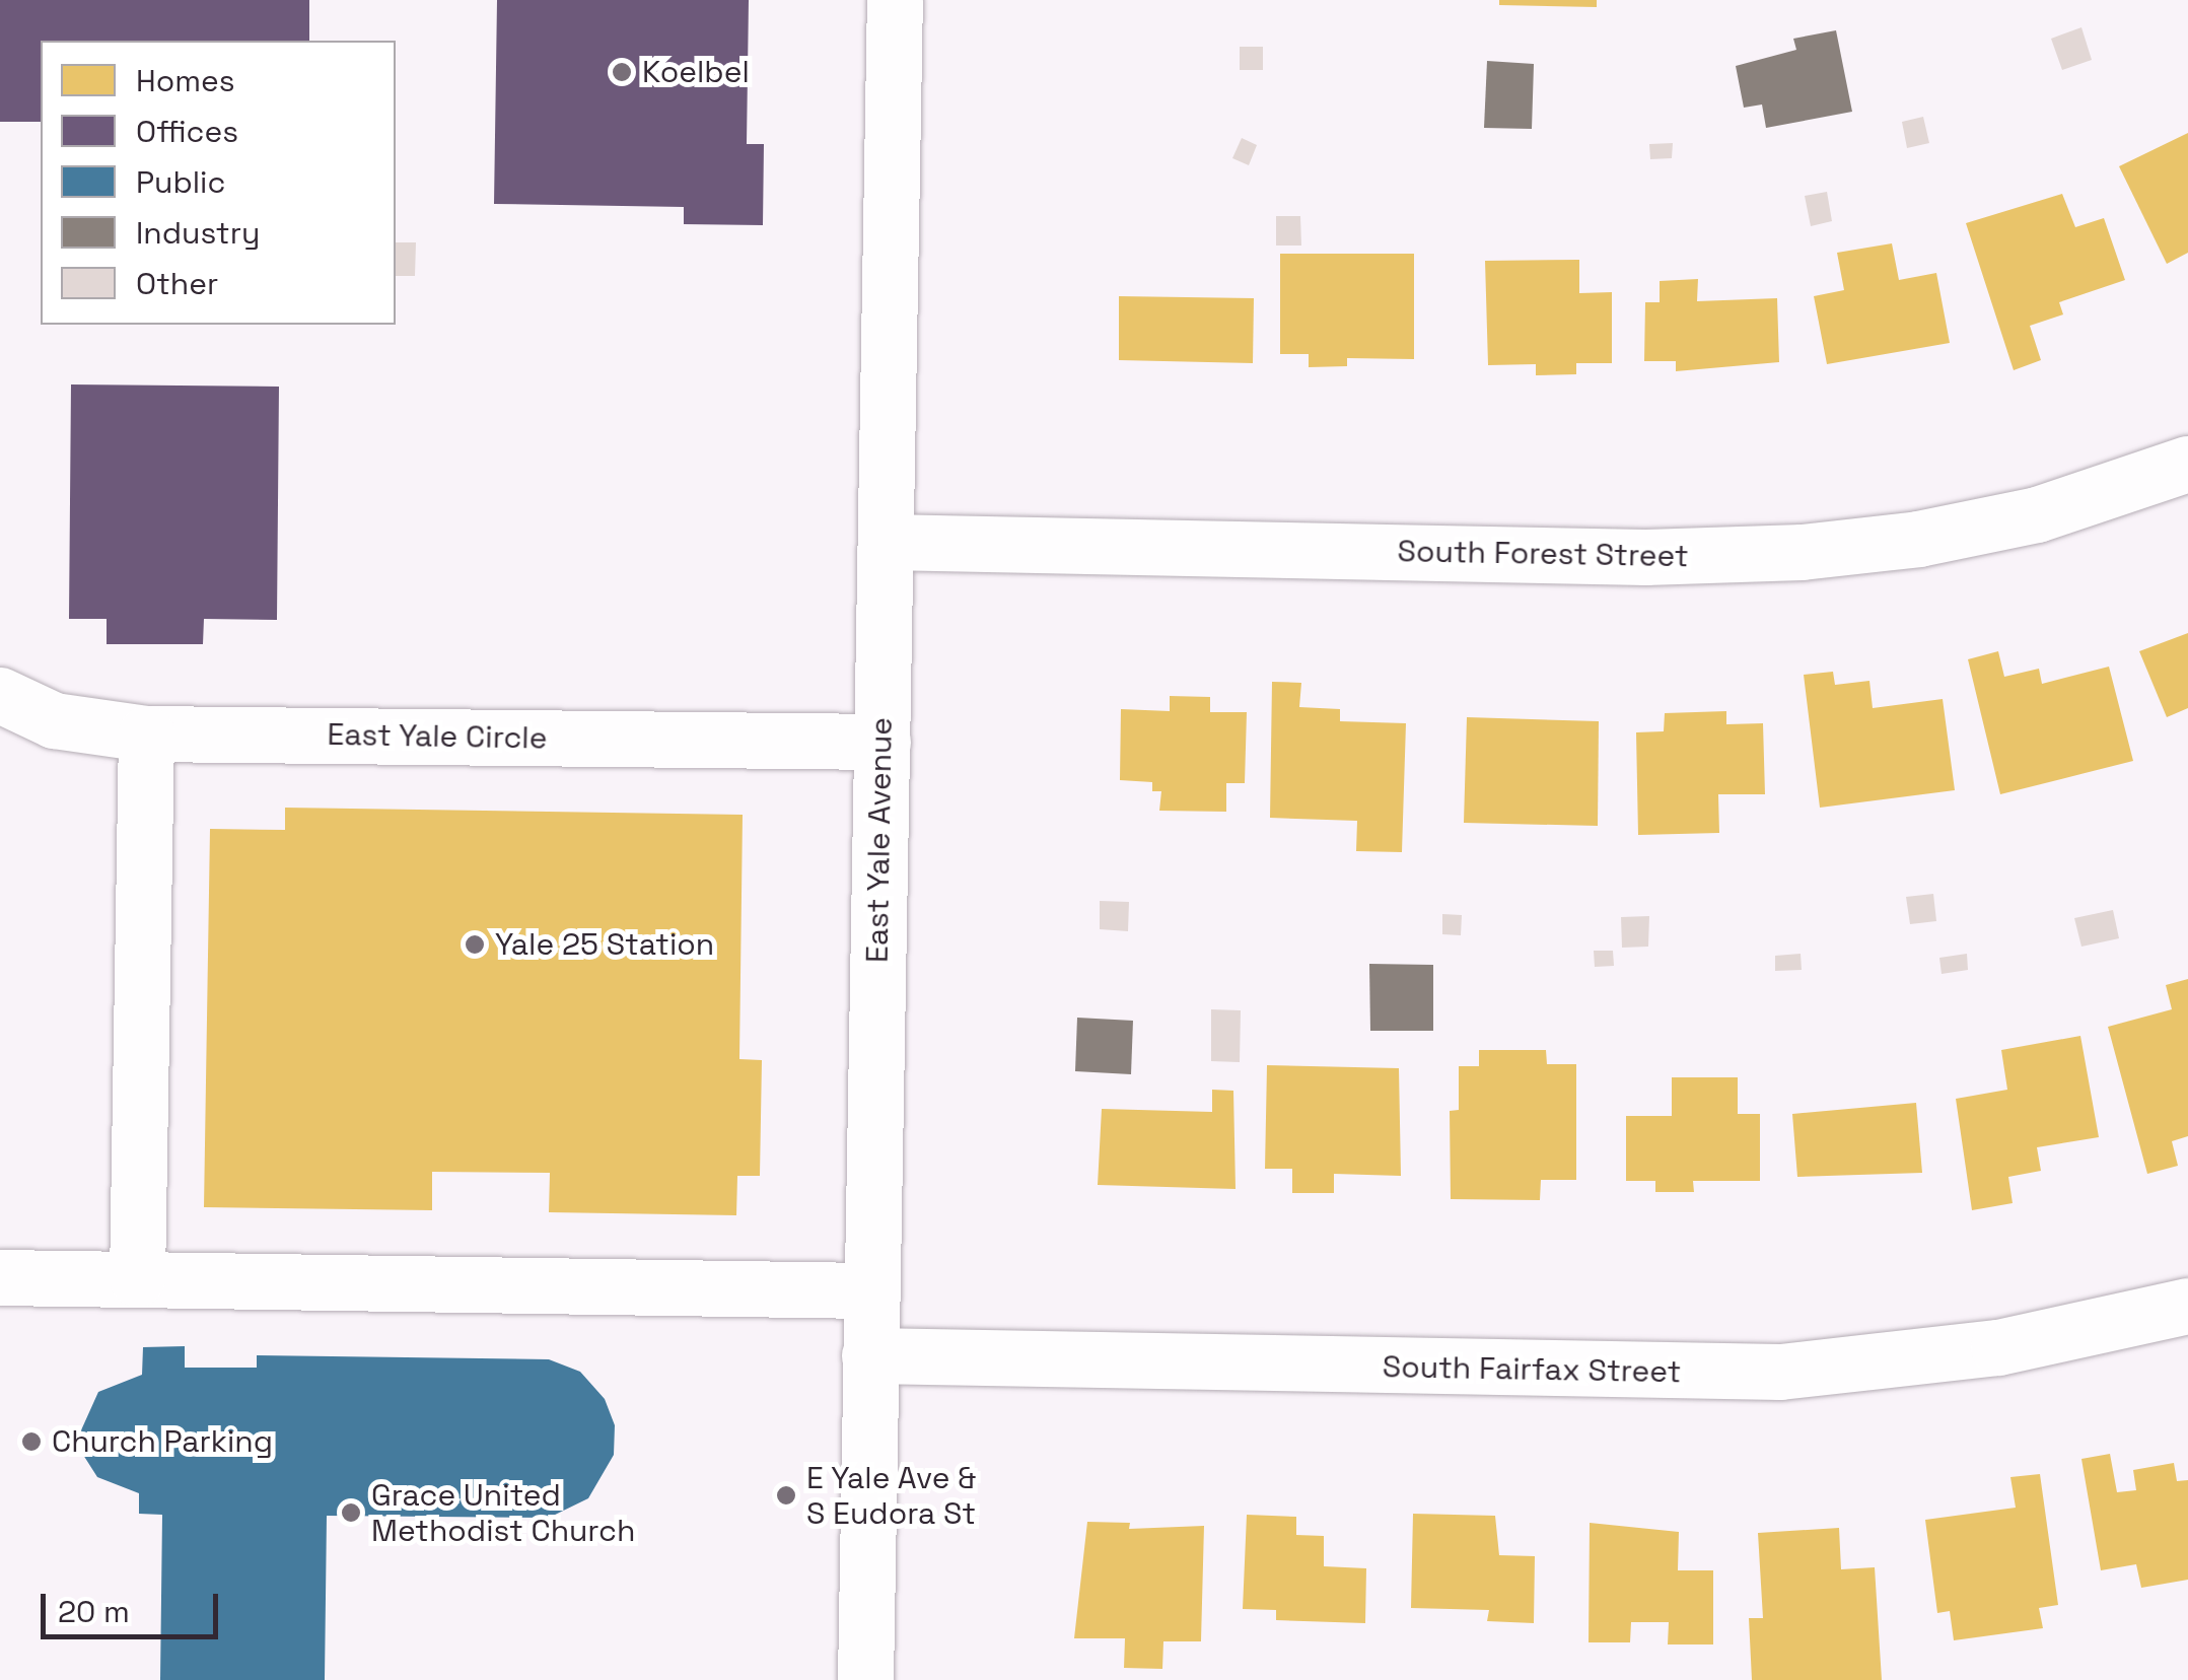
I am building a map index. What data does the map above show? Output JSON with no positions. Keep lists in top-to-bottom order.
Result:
{
  "streets": {
    "street": [
      "South Forest Street",
      "East Yale Circle",
      "East Yale Avenue",
      "South Fairfax Street"
    ]
  },
  "crossings": [
    ["South Forest Street", "East Yale Avenue"],
    ["East Yale Circle", "East Yale Avenue"],
    ["East Yale Avenue", "South Fairfax Street"]
  ],
  "places": [
    "Koelbel",
    "Yale 25 Station",
    "Church Parking",
    "E Yale Ave & S Eudora St",
    "Grace United Methodist Church"
  ],
  "legend": [
    "Homes",
    "Offices",
    "Public",
    "Industry",
    "Other"
  ],
  "scale_bar": "20 m"
}
